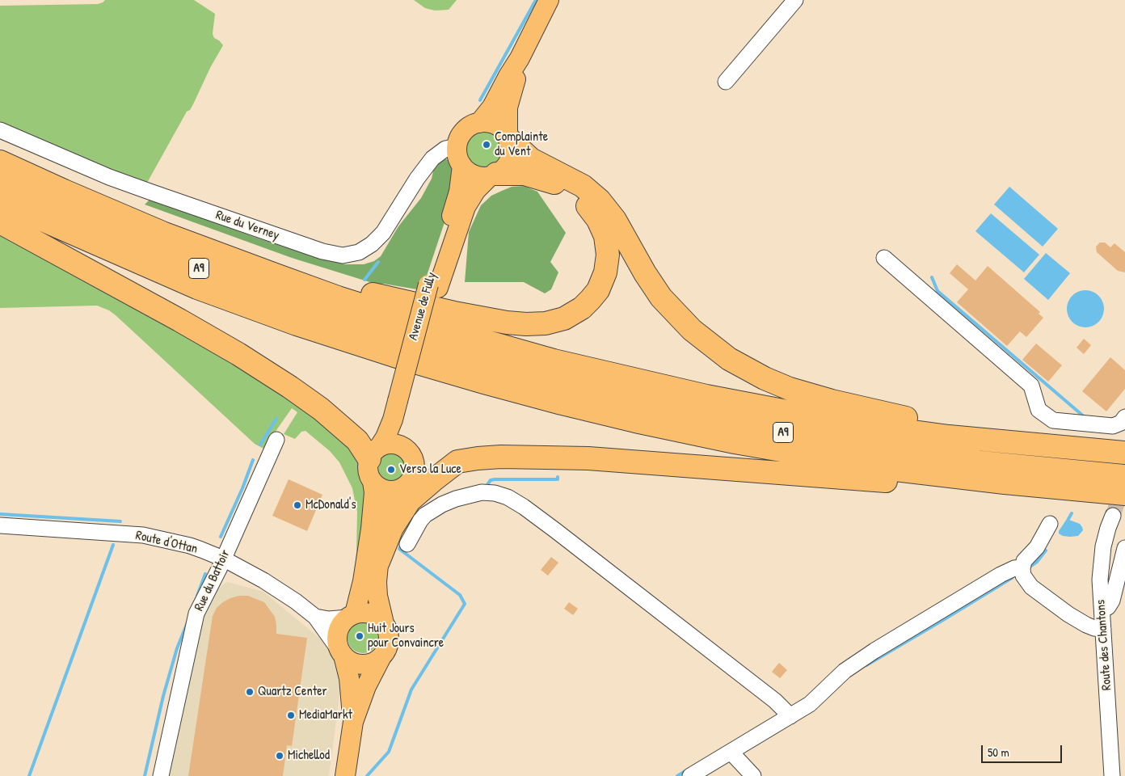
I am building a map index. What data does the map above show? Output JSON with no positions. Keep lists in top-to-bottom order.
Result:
{
  "streets": {
    "highway": ["A9"],
    "main road": ["Avenue de Fully"],
    "street": [
      "Rue du Verney",
      "Route d'Ottan",
      "Rue du Battoir",
      "Route des Chantons"
    ]
  },
  "crossings": [
    ["Rue du Verney", "Avenue de Fully"],
    ["Route d'Ottan", "Rue du Battoir"]
  ],
  "places": [
    "Complainte du Vent",
    "Verso la Luce",
    "McDonald's",
    "Huit Jours pour Convaincre",
    "Quartz Center",
    "MediaMarkt",
    "Michellod"
  ],
  "scale_bar": "50 m"
}
